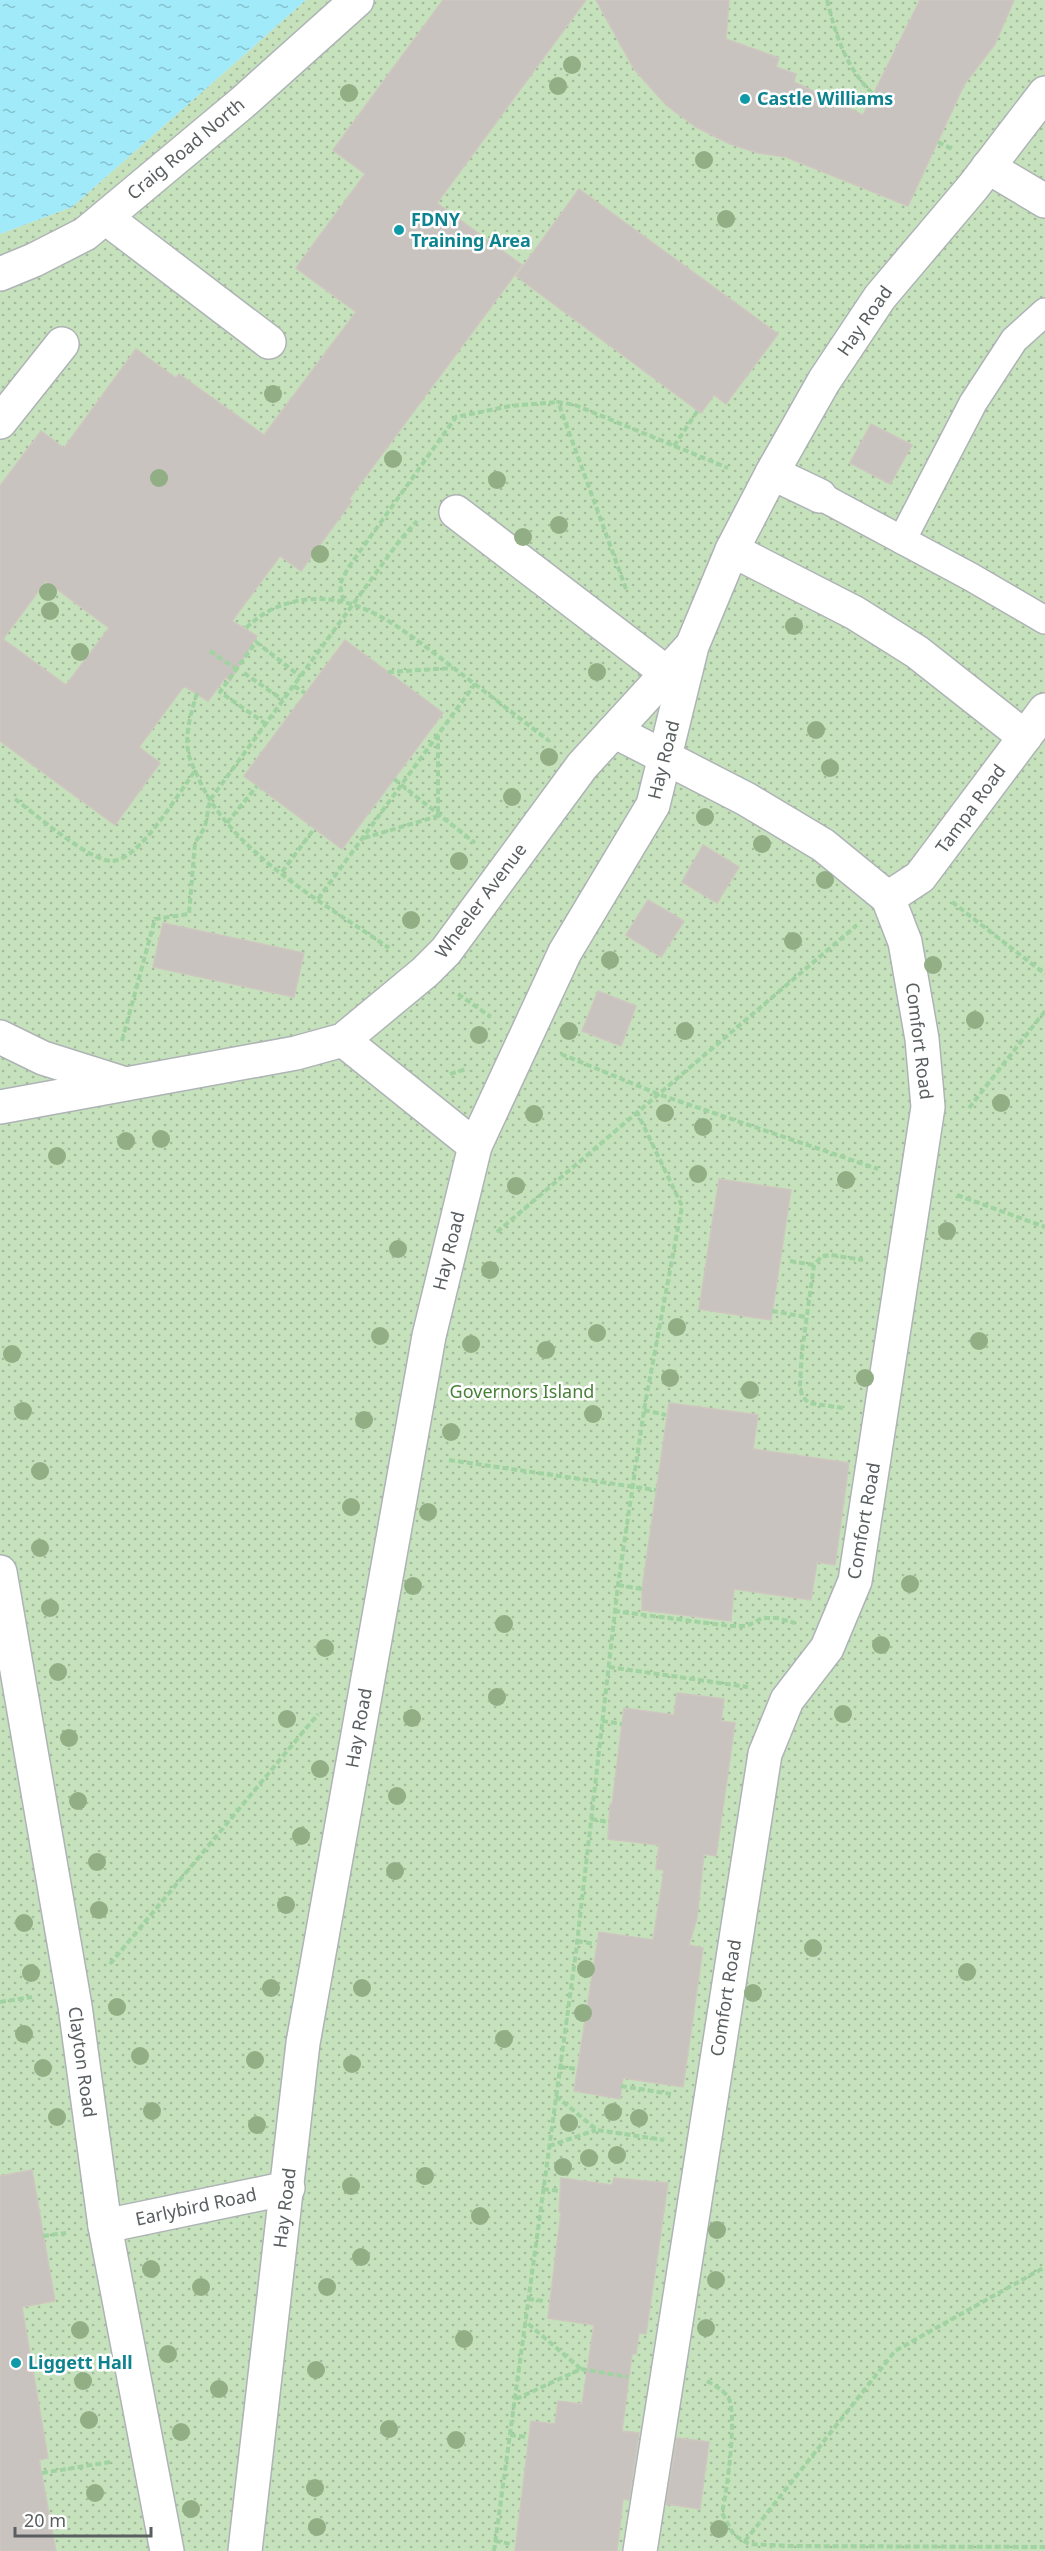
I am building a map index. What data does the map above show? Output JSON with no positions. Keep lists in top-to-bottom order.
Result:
{
  "streets": {
    "street": [
      "Craig Road North",
      "Hay Road",
      "Tampa Road",
      "Wheeler Avenue",
      "Comfort Road",
      "Clayton Road",
      "Earlybird Road"
    ]
  },
  "crossings": [
    ["Hay Road", "Wheeler Avenue"],
    ["Hay Road", "Comfort Road"],
    ["Hay Road", "Earlybird Road"],
    ["Tampa Road", "Comfort Road"],
    ["Wheeler Avenue", "Comfort Road"],
    ["Clayton Road", "Earlybird Road"]
  ],
  "parks": ["Governors Island"],
  "places": ["Castle Williams", "FDNY Training Area", "Liggett Hall"],
  "scale_bar": "20 m"
}
